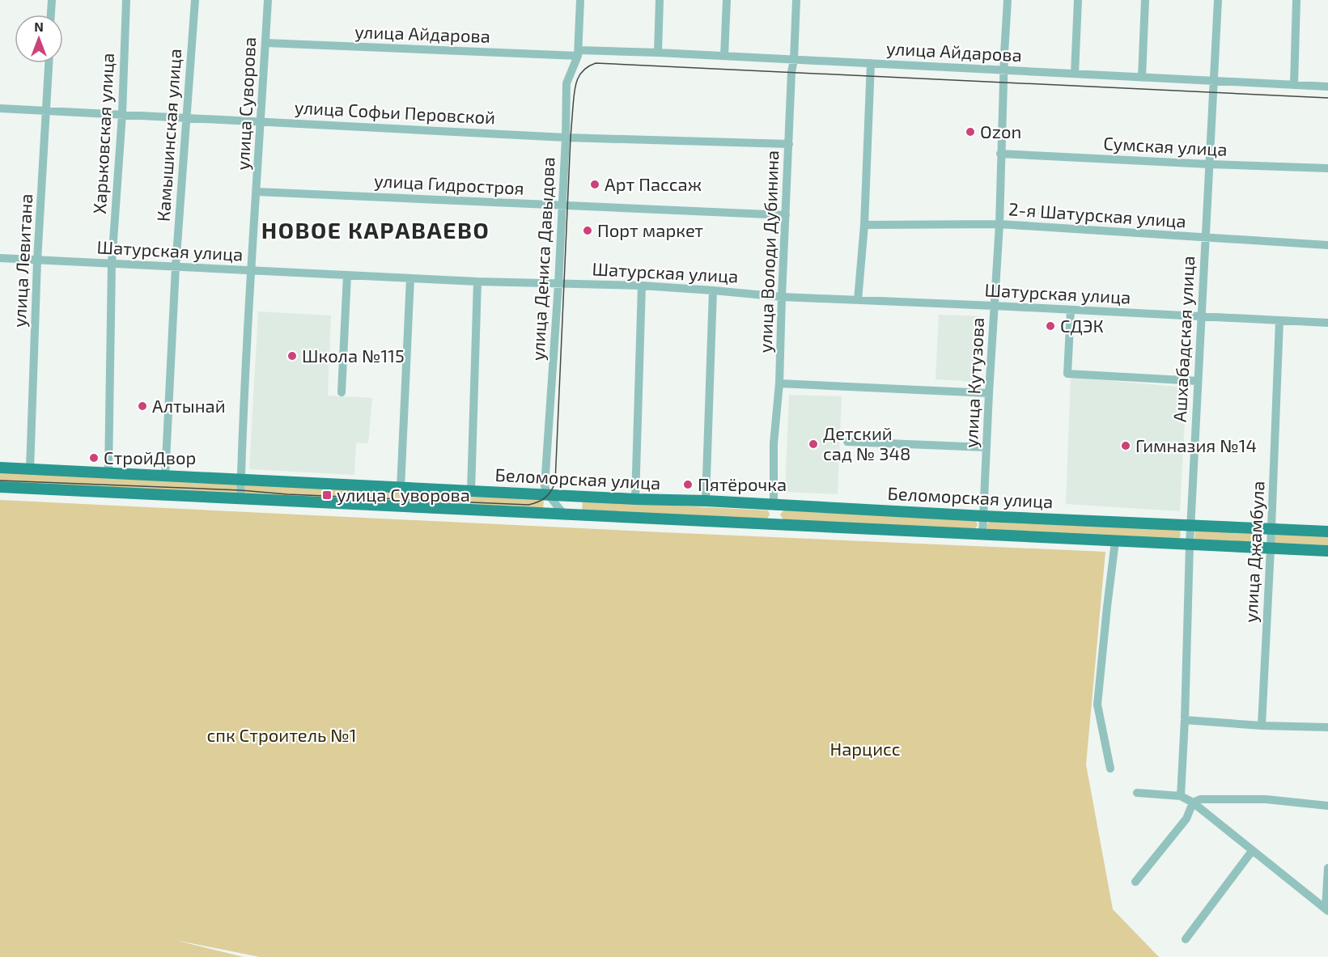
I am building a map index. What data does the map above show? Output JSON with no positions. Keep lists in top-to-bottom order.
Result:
{
  "streets": {
    "main road": ["Беломорская улица"],
    "street": [
      "улица Айдарова",
      "улица Суворова",
      "улица Софьи Перовской",
      "Харьковская улица",
      "Камышинская улица",
      "Сумская улица",
      "улица Гидростроя",
      "2-я Шатурская улица",
      "Шатурская улица",
      "улица Володи Дубинина",
      "улица Дениса Давыдова",
      "улица Левитана",
      "Ашхабадская улица",
      "улица Кутузова",
      "улица Джамбула"
    ]
  },
  "crossings": [
    ["улица Айдарова", "улица Суворова"],
    ["улица Айдарова", "улица Володи Дубинина"],
    ["улица Айдарова", "улица Дениса Давыдова"],
    ["улица Айдарова", "Ашхабадская улица"],
    ["улица Айдарова", "улица Кутузова"],
    ["улица Суворова", "улица Софьи Перовской"],
    ["улица Суворова", "улица Гидростроя"],
    ["улица Суворова", "Шатурская улица"],
    ["улица Суворова", "Беломорская улица"],
    ["улица Софьи Перовской", "Харьковская улица"],
    ["улица Софьи Перовской", "Камышинская улица"],
    ["улица Софьи Перовской", "улица Володи Дубинина"],
    ["улица Софьи Перовской", "улица Дениса Давыдова"],
    ["улица Софьи Перовской", "улица Левитана"],
    ["Харьковская улица", "Шатурская улица"],
    ["Харьковская улица", "Беломорская улица"],
    ["Камышинская улица", "Шатурская улица"],
    ["Камышинская улица", "Беломорская улица"],
    ["Сумская улица", "Ашхабадская улица"],
    ["Сумская улица", "улица Кутузова"],
    ["улица Гидростроя", "улица Володи Дубинина"],
    ["улица Гидростроя", "улица Дениса Давыдова"],
    ["2-я Шатурская улица", "Ашхабадская улица"],
    ["2-я Шатурская улица", "улица Кутузова"],
    ["Шатурская улица", "улица Володи Дубинина"],
    ["Шатурская улица", "улица Дениса Давыдова"],
    ["Шатурская улица", "улица Левитана"],
    ["Шатурская улица", "Ашхабадская улица"],
    ["Шатурская улица", "улица Кутузова"],
    ["Шатурская улица", "улица Джамбула"],
    ["улица Володи Дубинина", "Беломорская улица"],
    ["улица Дениса Давыдова", "Беломорская улица"],
    ["улица Левитана", "Беломорская улица"],
    ["Ашхабадская улица", "Беломорская улица"],
    ["улица Кутузова", "Беломорская улица"],
    ["Беломорская улица", "улица Джамбула"]
  ],
  "districts": ["НОВОЕ КАРАВАЕВО"],
  "parks": ["спк Строитель №1", "Нарцисс"],
  "places": {
    "other": [
      "Ozon",
      "Арт Пассаж",
      "Порт маркет",
      "СДЭК",
      "Школа №115",
      "Алтынай",
      "Детский сад № 348",
      "Гимназия №14",
      "СтройДвор",
      "Пятёрочка"
    ],
    "transit": ["улица Суворова"]
  },
  "north": "top"
}
